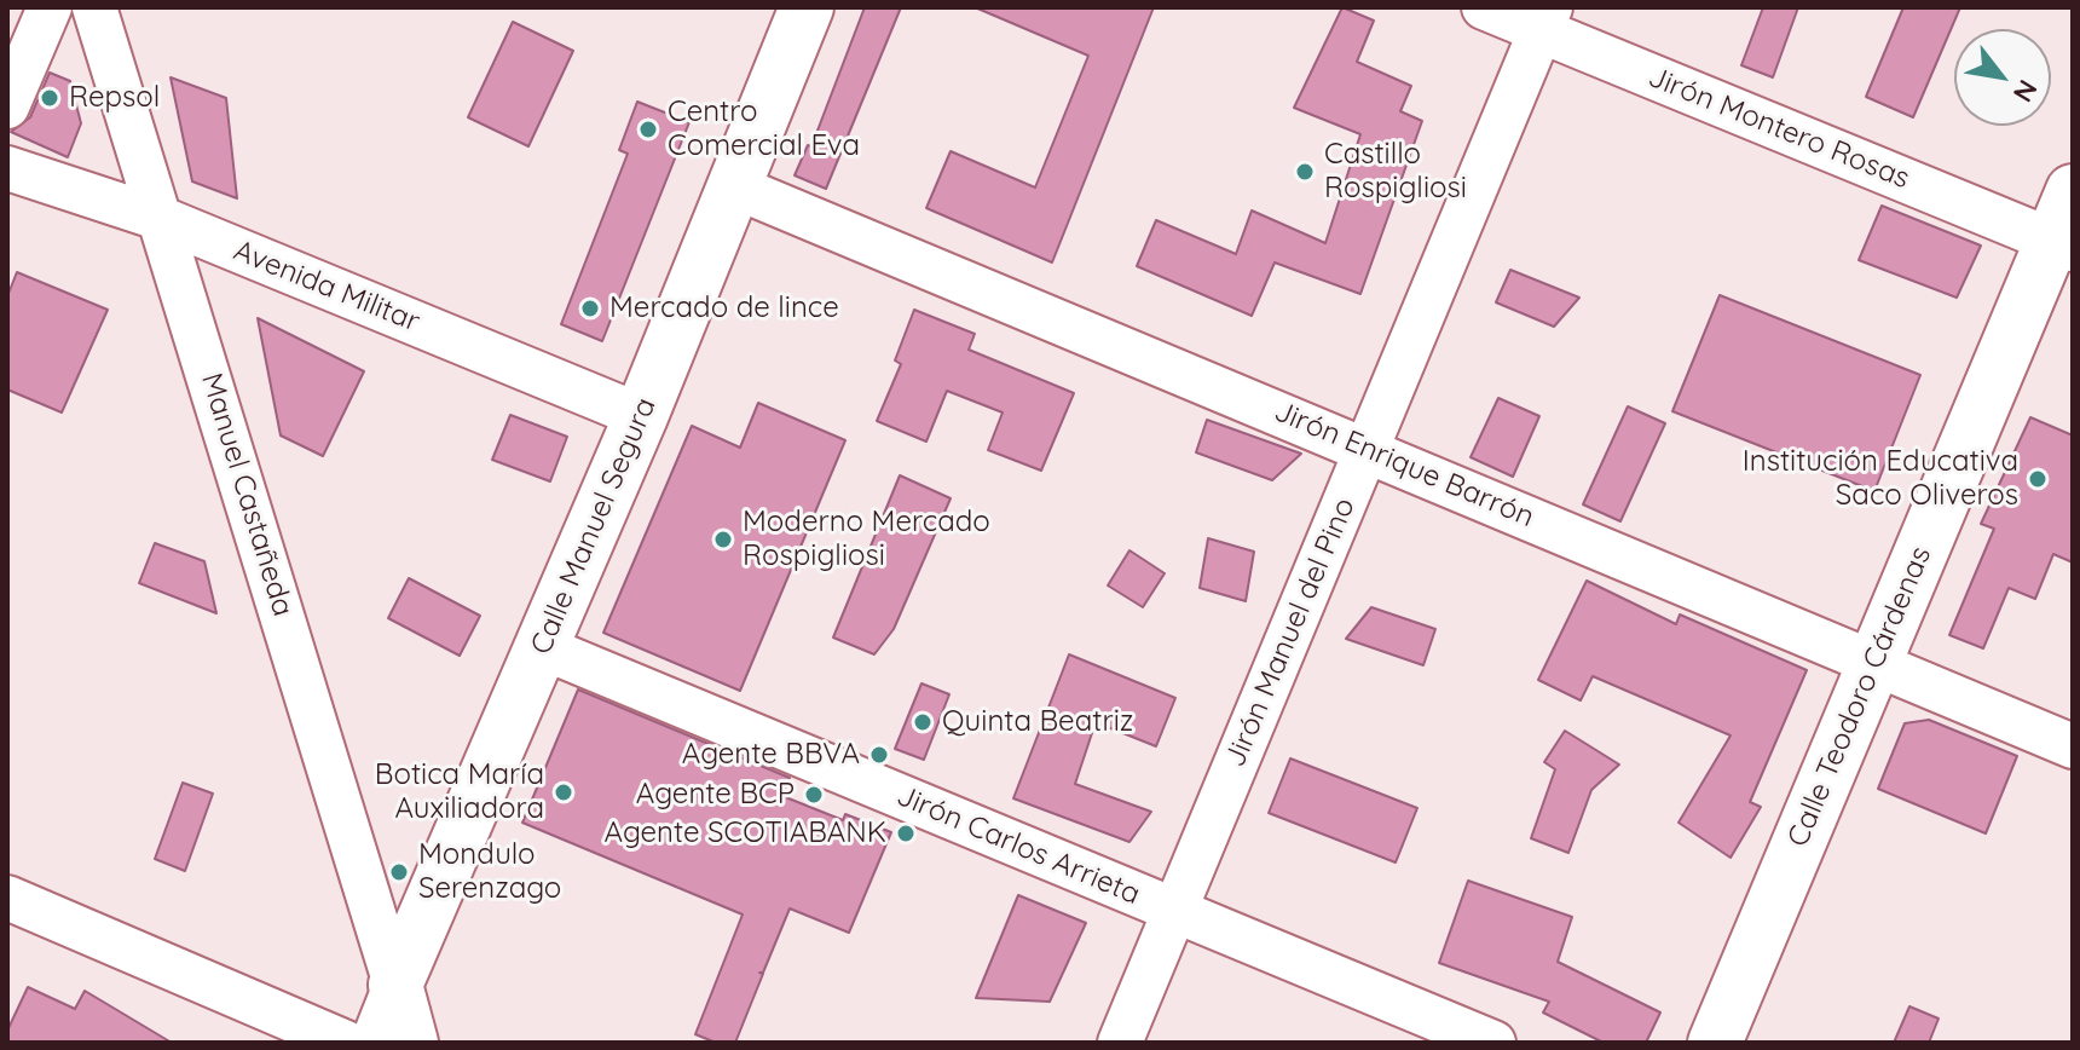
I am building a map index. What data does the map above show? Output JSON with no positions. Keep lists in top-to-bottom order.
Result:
{
  "streets": {
    "street": [
      "Jirón Montero Rosas",
      "Avenida Militar",
      "Jirón Enrique Barrón",
      "Manuel Castañeda",
      "Calle Manuel Segura",
      "Jirón Manuel del Pino",
      "Calle Teodoro Cárdenas",
      "Jirón Carlos Arrieta"
    ]
  },
  "crossings": [
    ["Jirón Montero Rosas", "Jirón Manuel del Pino"],
    ["Jirón Montero Rosas", "Calle Teodoro Cárdenas"],
    ["Avenida Militar", "Manuel Castañeda"],
    ["Avenida Militar", "Calle Manuel Segura"],
    ["Jirón Enrique Barrón", "Calle Manuel Segura"],
    ["Jirón Enrique Barrón", "Jirón Manuel del Pino"],
    ["Jirón Enrique Barrón", "Calle Teodoro Cárdenas"],
    ["Manuel Castañeda", "Calle Manuel Segura"],
    ["Calle Manuel Segura", "Jirón Carlos Arrieta"],
    ["Jirón Manuel del Pino", "Jirón Carlos Arrieta"]
  ],
  "places": [
    "Repsol",
    "Centro Comercial Eva",
    "Castillo Rospigliosi",
    "Mercado de lince",
    "Institución Educativa Saco Oliveros",
    "Moderno Mercado Rospigliosi",
    "Quinta Beatriz",
    "Agente BBVA",
    "Botica María Auxiliadora",
    "Agente BCP",
    "Agente SCOTIABANK",
    "Mondulo Serenzago"
  ],
  "north": "bottom right"
}
